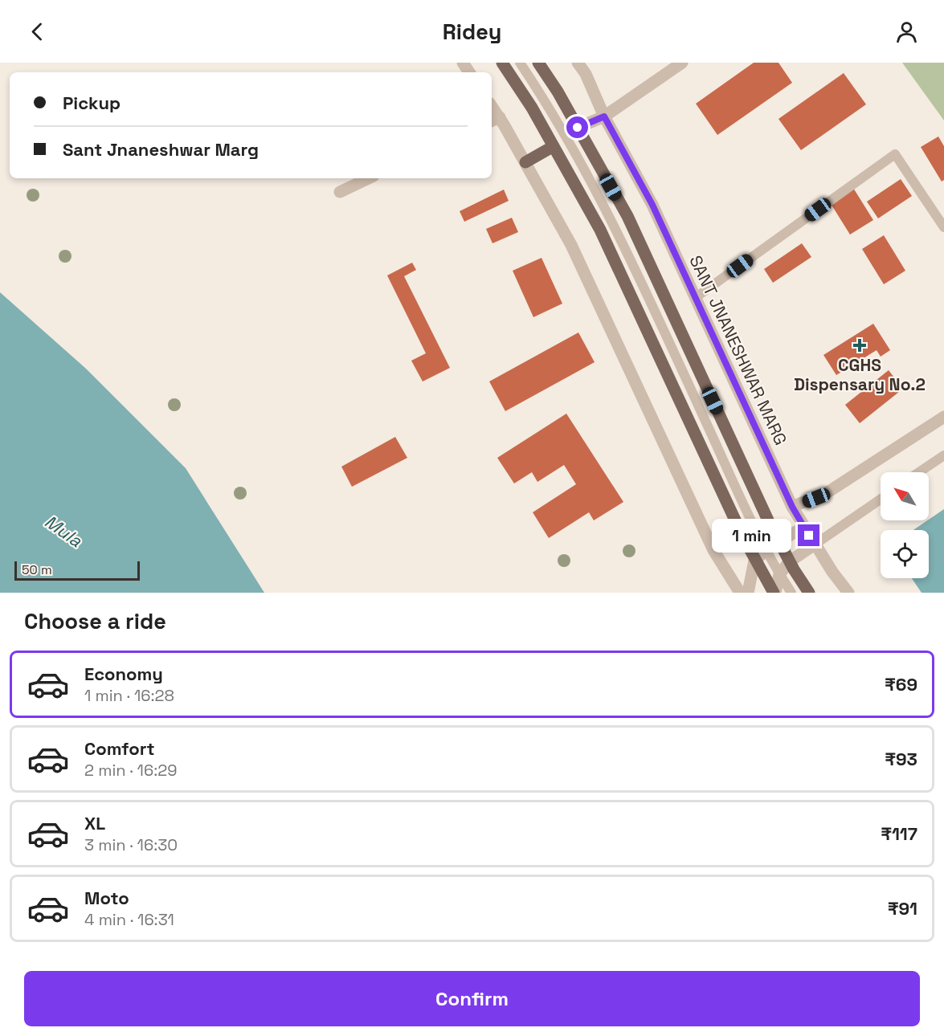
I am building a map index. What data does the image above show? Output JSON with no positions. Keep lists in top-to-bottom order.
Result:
{
  "streets": {
    "street": ["SANT JNANESHWAR MARG"]
  },
  "water": ["Mula"],
  "places": {
    "health": ["CGHS Dispensary No.2"]
  },
  "scale_bar": "50 m",
  "north": "top left",
  "page": {
    "header": "Ridey",
    "banner": ["Pickup", "Sant Jnaneshwar Marg"],
    "bubble": "1 min",
    "scale": "50 m",
    "heading": "Choose a ride",
    "list": [
      {
        "name": "Economy",
        "note": "1 min · 16:28",
        "value": "₹69"
      },
      {
        "name": "Comfort",
        "note": "2 min · 16:29",
        "value": "₹93"
      },
      {
        "name": "XL",
        "note": "3 min · 16:30",
        "value": "₹117"
      },
      {
        "name": "Moto",
        "note": "4 min · 16:31",
        "value": "₹91"
      }
    ],
    "buttons": "Confirm"
  }
}
